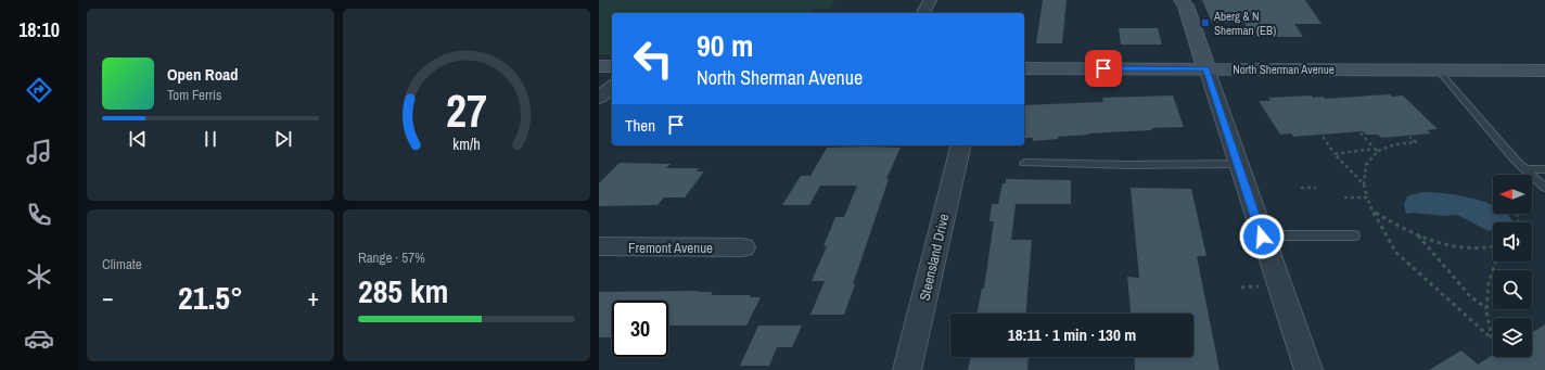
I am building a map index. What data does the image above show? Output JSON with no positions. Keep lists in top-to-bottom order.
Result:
{
  "streets": {
    "street": ["North Sherman Avenue", "Fremont Avenue", "Steensland Drive"]
  },
  "places": {
    "transit": ["Aberg & N Sherman (EB)"]
  },
  "north": "left",
  "page": {
    "tabs": "18:10",
    "turn": ["90 m", "North Sherman Avenue"],
    "song": ["Open Road", "Tom Ferris"],
    "then": "Then",
    "tile": [
      "Climate",
      ["Range · 57%", "285 km"]
    ],
    "heat": ["−", "21.5°", "+"],
    "limit": "30",
    "trip": "18:11 · 1 min · 130 m",
    "gauge": ["27", "km/h"]
  }
}
